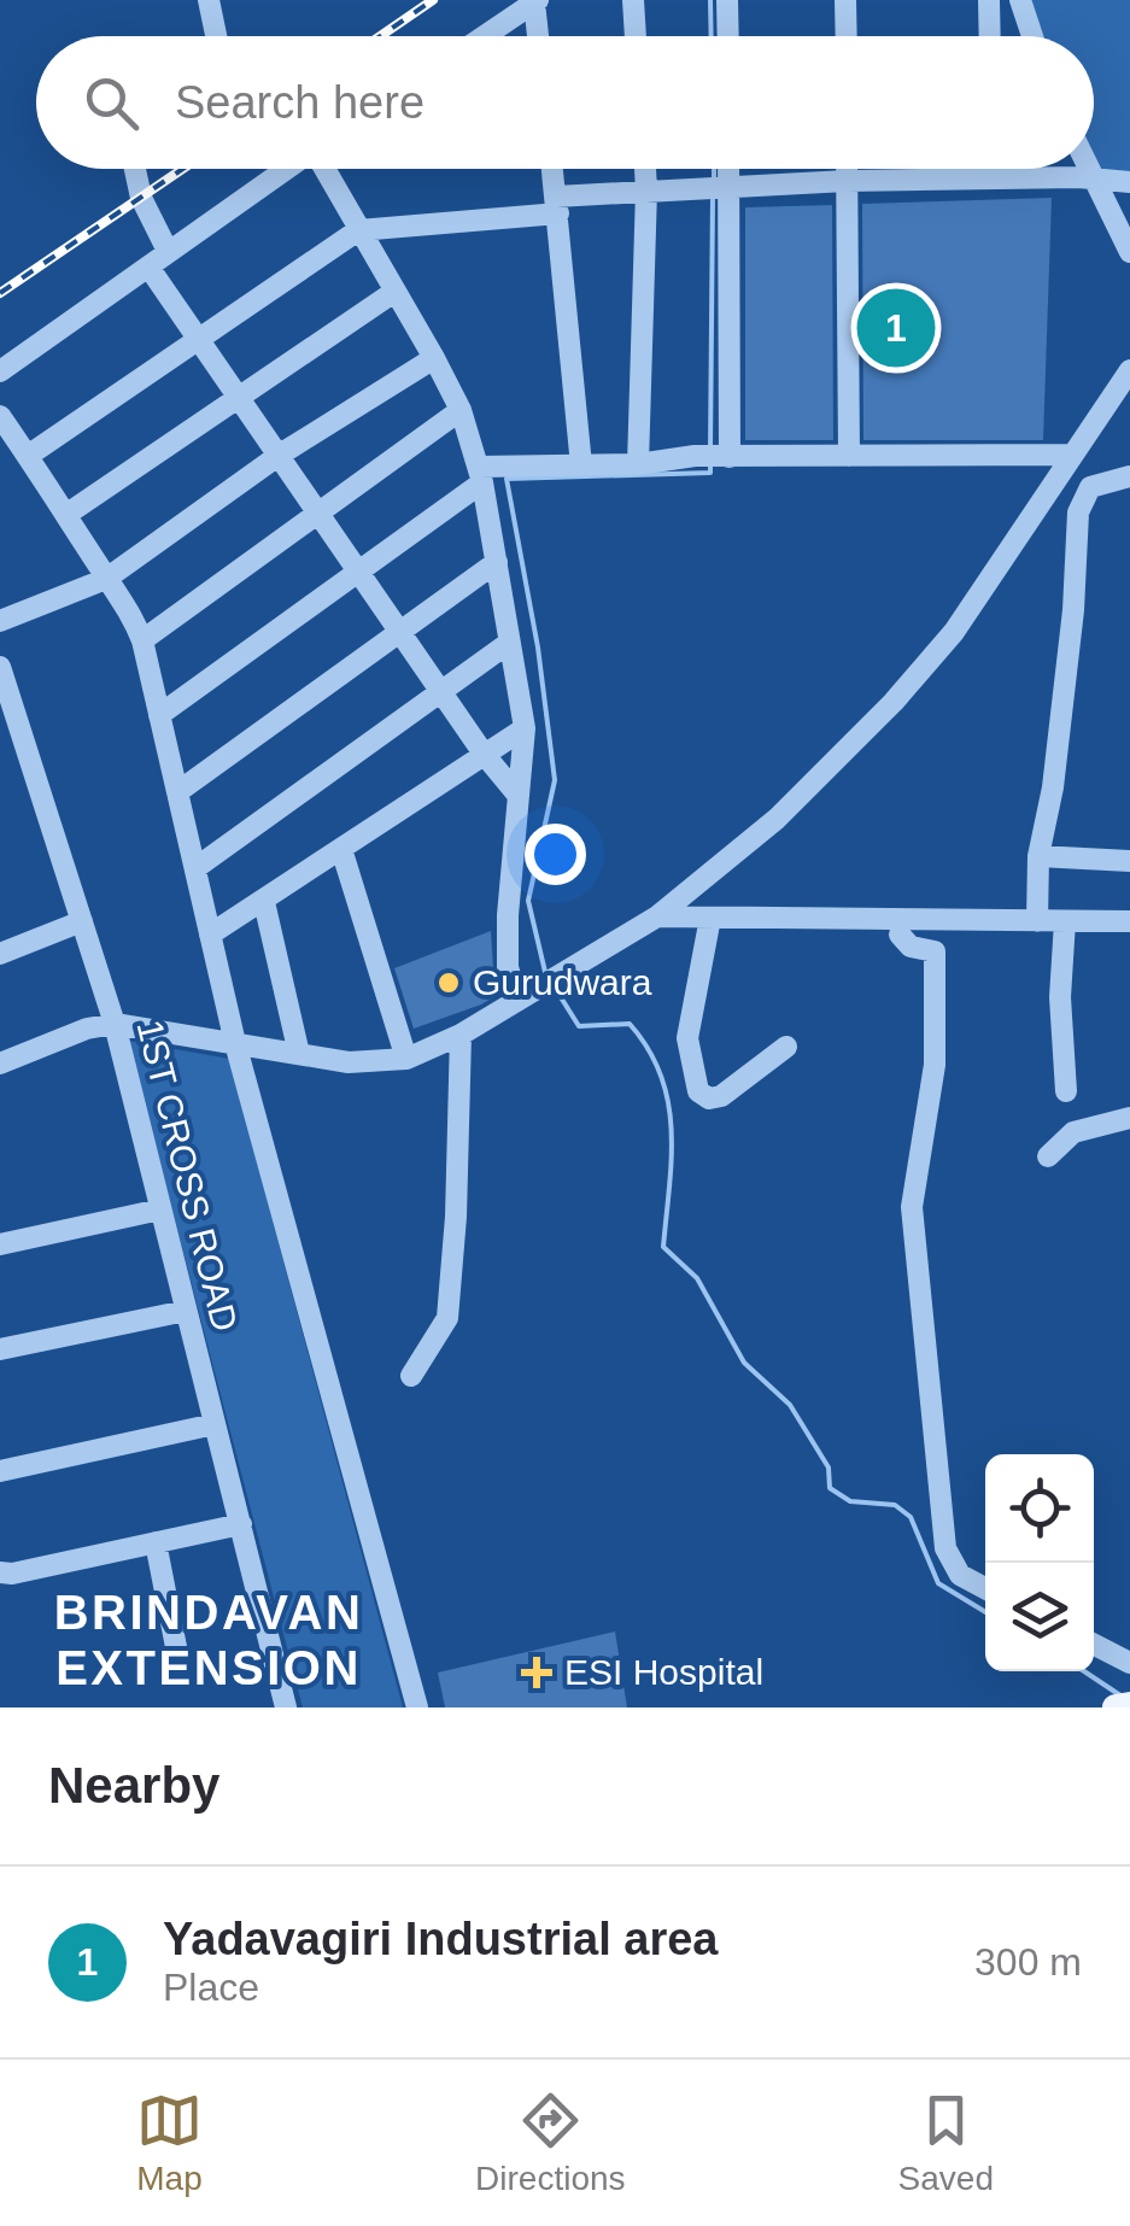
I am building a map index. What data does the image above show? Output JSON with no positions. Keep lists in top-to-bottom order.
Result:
{
  "streets": {
    "street": ["1ST CROSS ROAD"]
  },
  "districts": ["BRINDAVAN EXTENSION"],
  "places": {
    "other": ["Gurudwara"],
    "health": ["ESI Hospital"]
  },
  "page": {
    "search": "Search here",
    "pins": "1",
    "heading": "Nearby",
    "list": [
      {
        "mark": "1",
        "name": "Yadavagiri Industrial area",
        "note": "Place",
        "value": "300 m"
      }
    ],
    "nav": ["Map", "Directions", "Saved"]
  }
}
